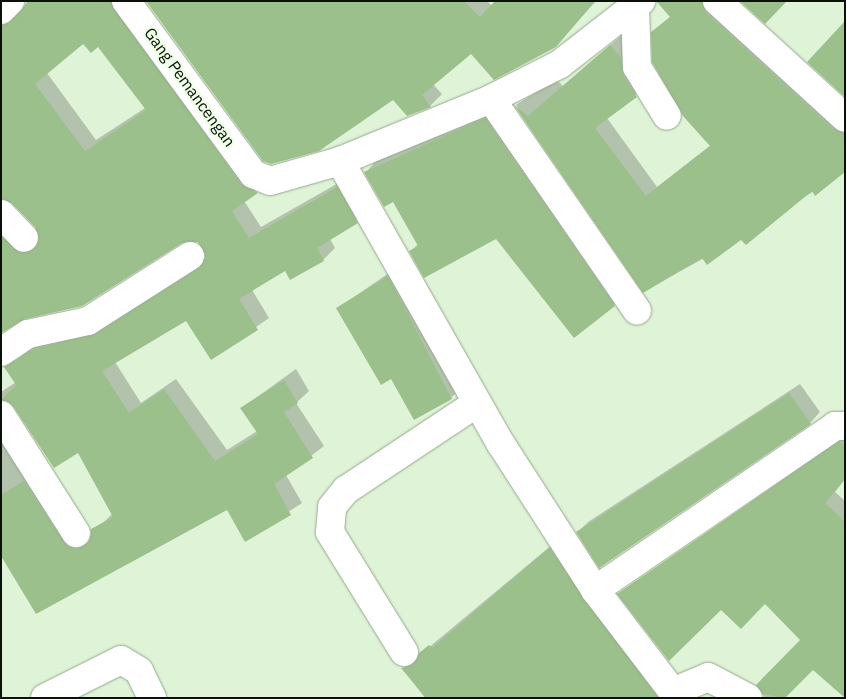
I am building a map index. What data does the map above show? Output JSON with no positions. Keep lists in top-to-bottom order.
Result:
{
  "streets": {
    "street": ["Gang Pemancengan"]
  }
}
